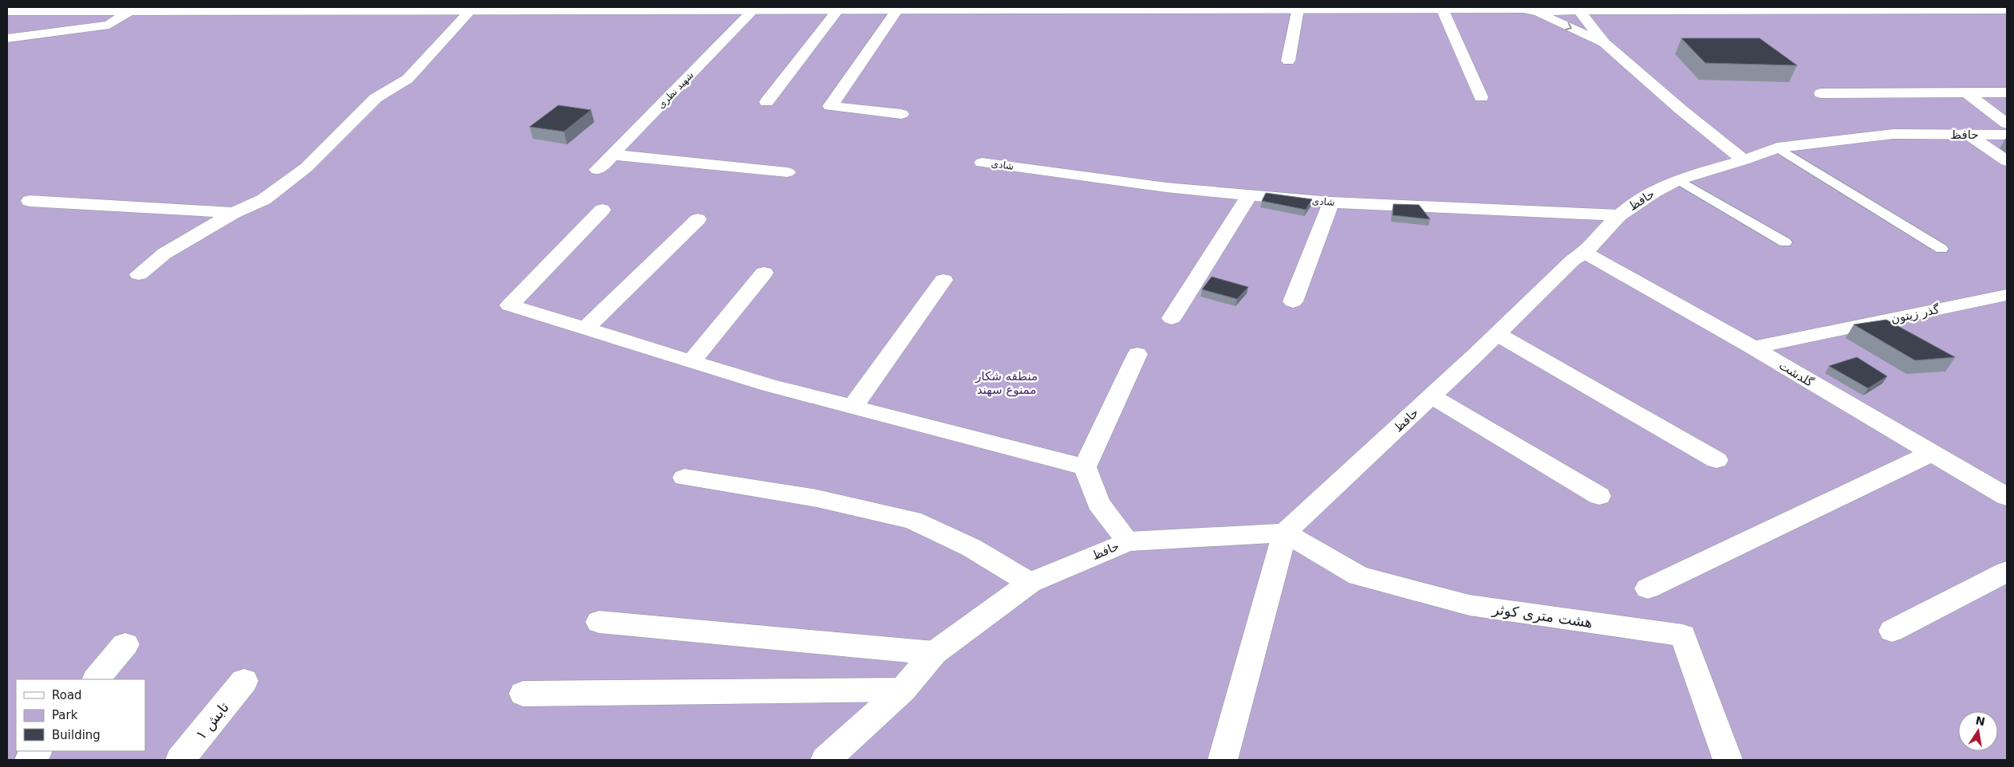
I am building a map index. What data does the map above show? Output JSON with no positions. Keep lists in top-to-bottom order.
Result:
{
  "streets": {
    "street": [
      "شهید نظری",
      "حافظ",
      "شادی",
      "گذر زیتون",
      "گلدشت",
      "هشت متری کوثر",
      "تابش ۱"
    ]
  },
  "crossings": [
    ["حافظ", "شادی"],
    ["حافظ", "گلدشت"],
    ["حافظ", "هشت متری کوثر"],
    ["گذر زیتون", "گلدشت"]
  ],
  "parks": ["منطقه شکار ممنوع سهند"],
  "legend": ["Road", "Park", "Building"],
  "north": "top"
}
